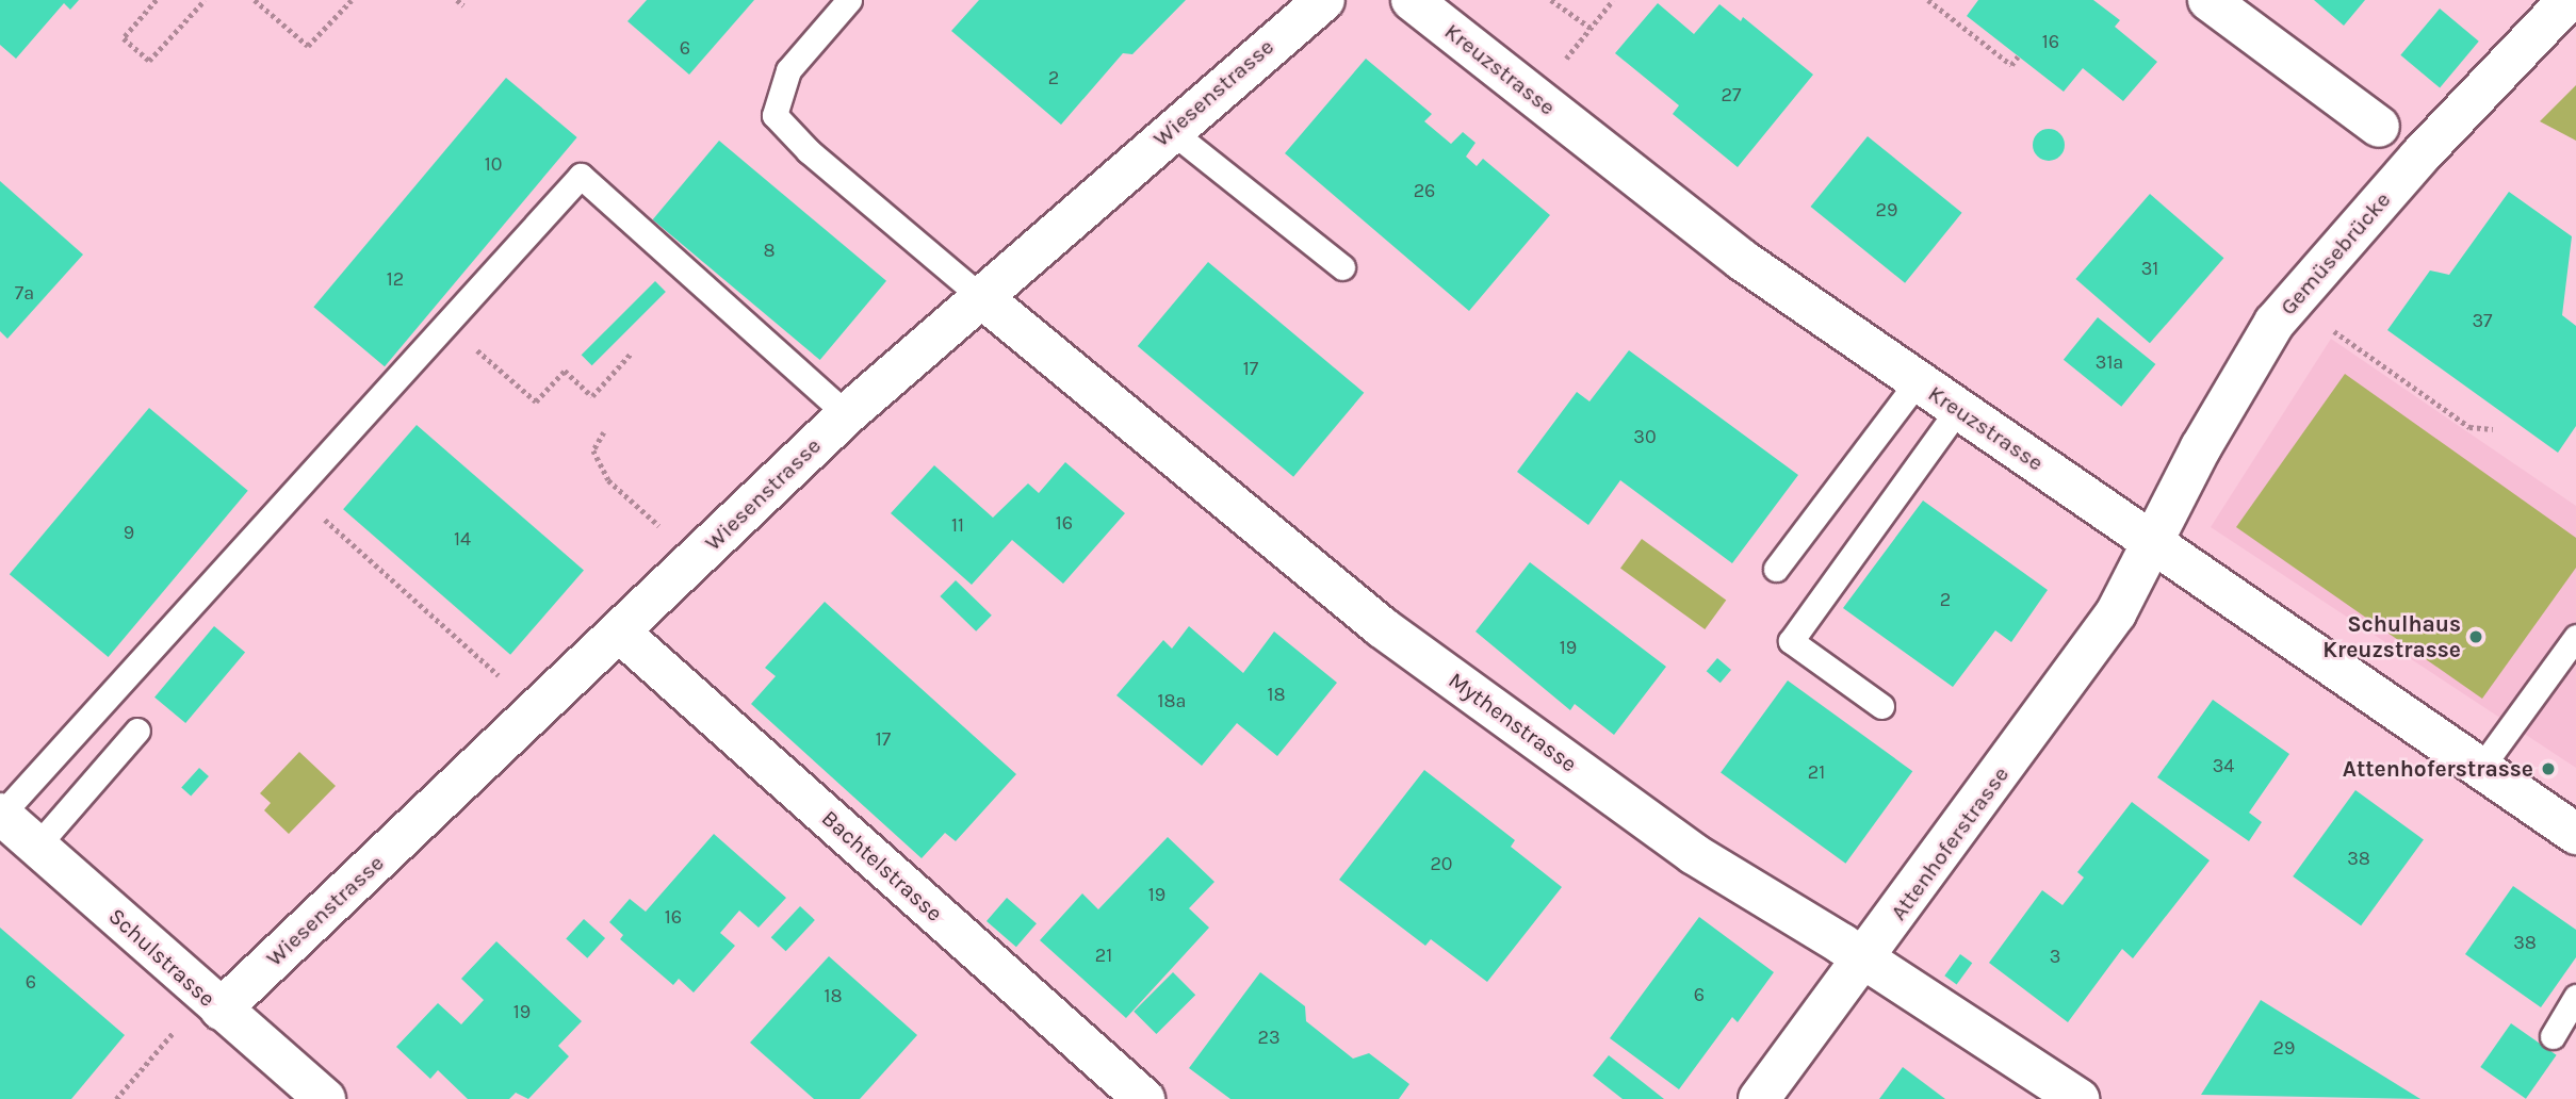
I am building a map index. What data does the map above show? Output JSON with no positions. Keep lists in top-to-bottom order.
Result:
{
  "streets": {
    "street": [
      "Kreuzstrasse",
      "Wiesenstrasse",
      "Gemüsebrücke",
      "Mythenstrasse",
      "Attenhoferstrasse",
      "Bachtelstrasse",
      "Schulstrasse"
    ]
  },
  "crossings": [
    ["Kreuzstrasse", "Gemüsebrücke"],
    ["Kreuzstrasse", "Attenhoferstrasse"],
    ["Wiesenstrasse", "Mythenstrasse"],
    ["Wiesenstrasse", "Bachtelstrasse"],
    ["Wiesenstrasse", "Schulstrasse"],
    ["Gemüsebrücke", "Attenhoferstrasse"],
    ["Mythenstrasse", "Attenhoferstrasse"]
  ],
  "places": ["Schulhaus Kreuzstrasse", "Attenhoferstrasse"],
  "house_numbers": [
    "16",
    "6",
    "2",
    "27",
    "10",
    "26",
    "29",
    "8",
    "31",
    "12",
    "7a",
    "37",
    "31a",
    "17",
    "30",
    "16",
    "11",
    "9",
    "14",
    "2",
    "19",
    "18",
    "18a",
    "17",
    "34",
    "21",
    "38",
    "20",
    "19",
    "16",
    "38",
    "21",
    "3",
    "6",
    "6",
    "18",
    "19",
    "23",
    "29"
  ]
}
